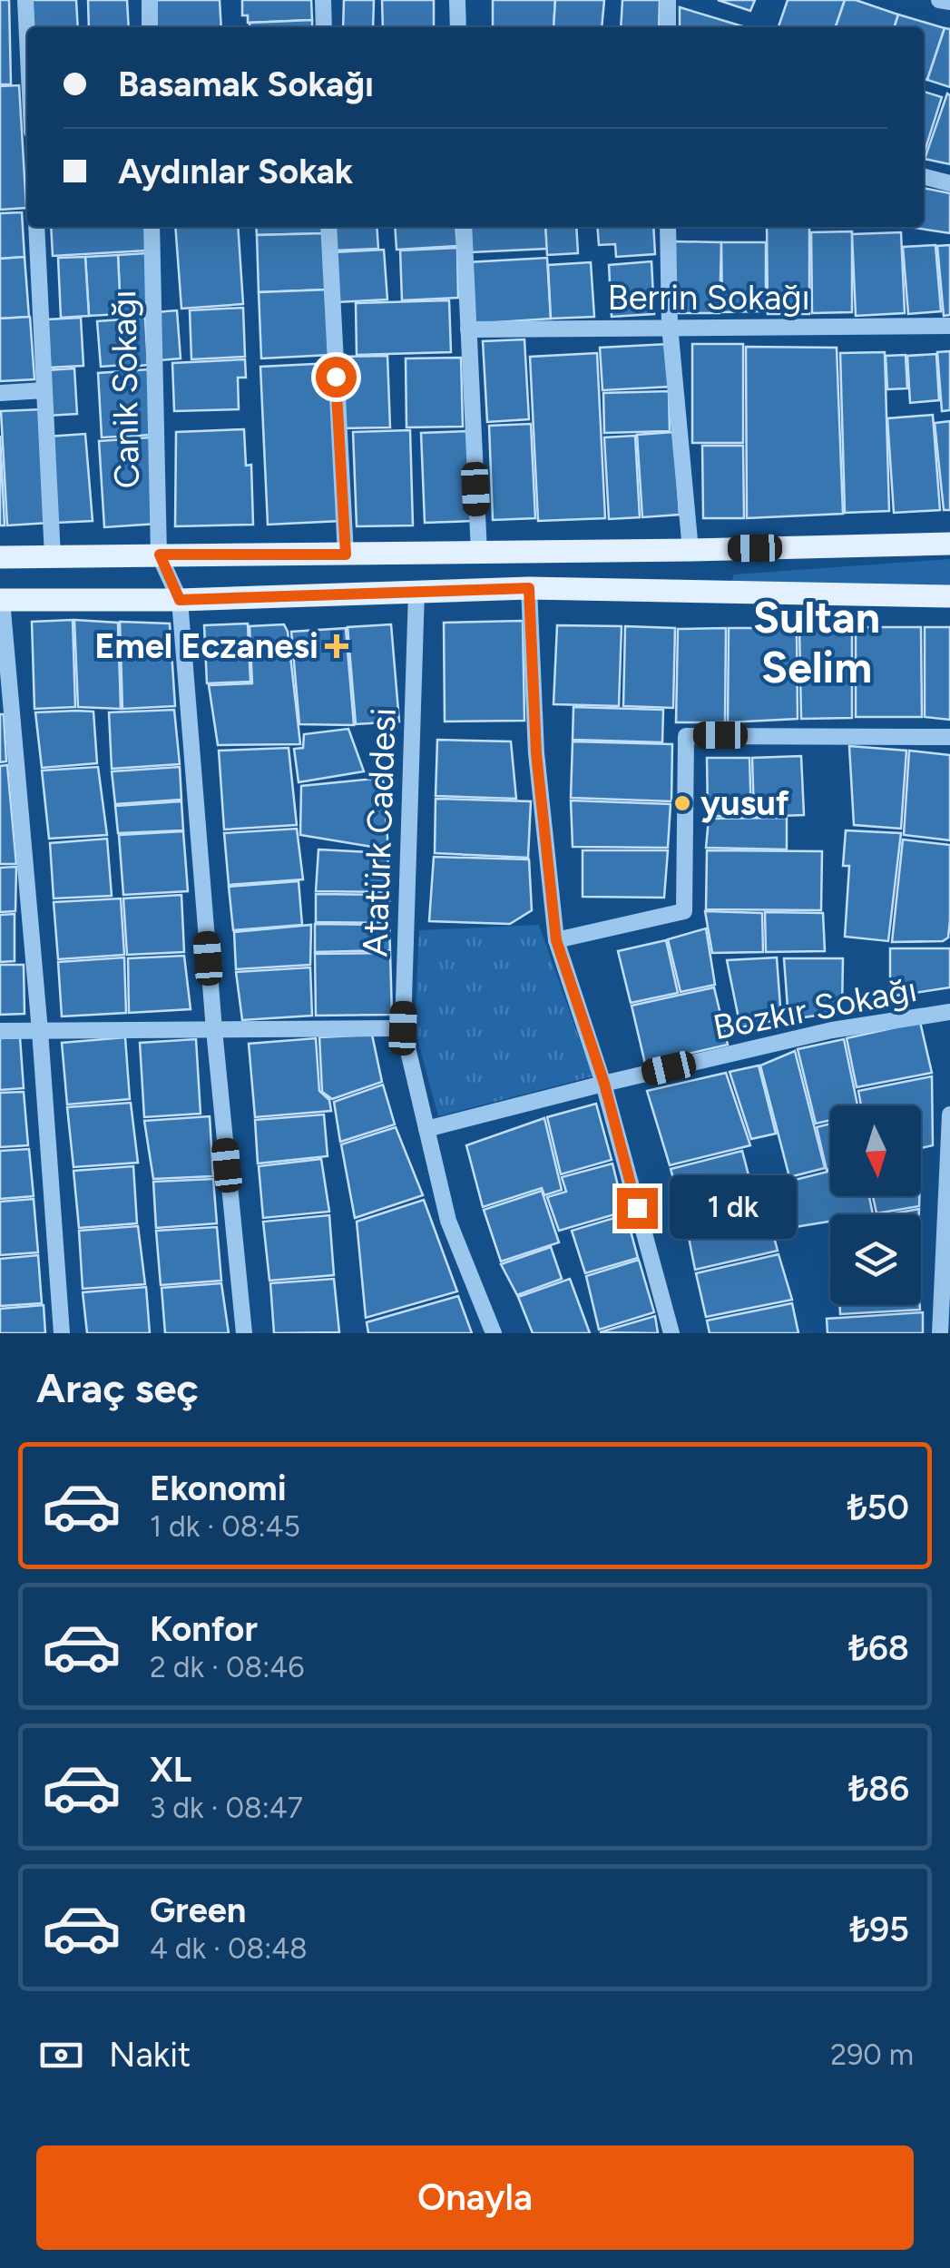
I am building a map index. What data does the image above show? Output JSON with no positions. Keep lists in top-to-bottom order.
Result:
{
  "streets": {
    "street": [
      "Berrin Sokağı",
      "Canik Sokağı",
      "Atatürk Caddesi",
      "Bozkır Sokağı"
    ]
  },
  "crossings": [
    ["Atatürk Caddesi", "Bozkır Sokağı"]
  ],
  "districts": ["Sultan Selim"],
  "places": {
    "health": ["Emel Eczanesi"],
    "other": ["yusuf"]
  },
  "north": "bottom",
  "page": {
    "banner": ["Basamak Sokağı", "Aydınlar Sokak"],
    "bubble": "1 dk",
    "heading": "Araç seç",
    "list": [
      {
        "name": "Ekonomi",
        "note": "1 dk · 08:45",
        "value": "₺50"
      },
      {
        "name": "Konfor",
        "note": "2 dk · 08:46",
        "value": "₺68"
      },
      {
        "name": "XL",
        "note": "3 dk · 08:47",
        "value": "₺86"
      },
      {
        "name": "Green",
        "note": "4 dk · 08:48",
        "value": "₺95"
      }
    ],
    "pay": ["Nakit", "290 m"],
    "buttons": "Onayla"
  }
}
